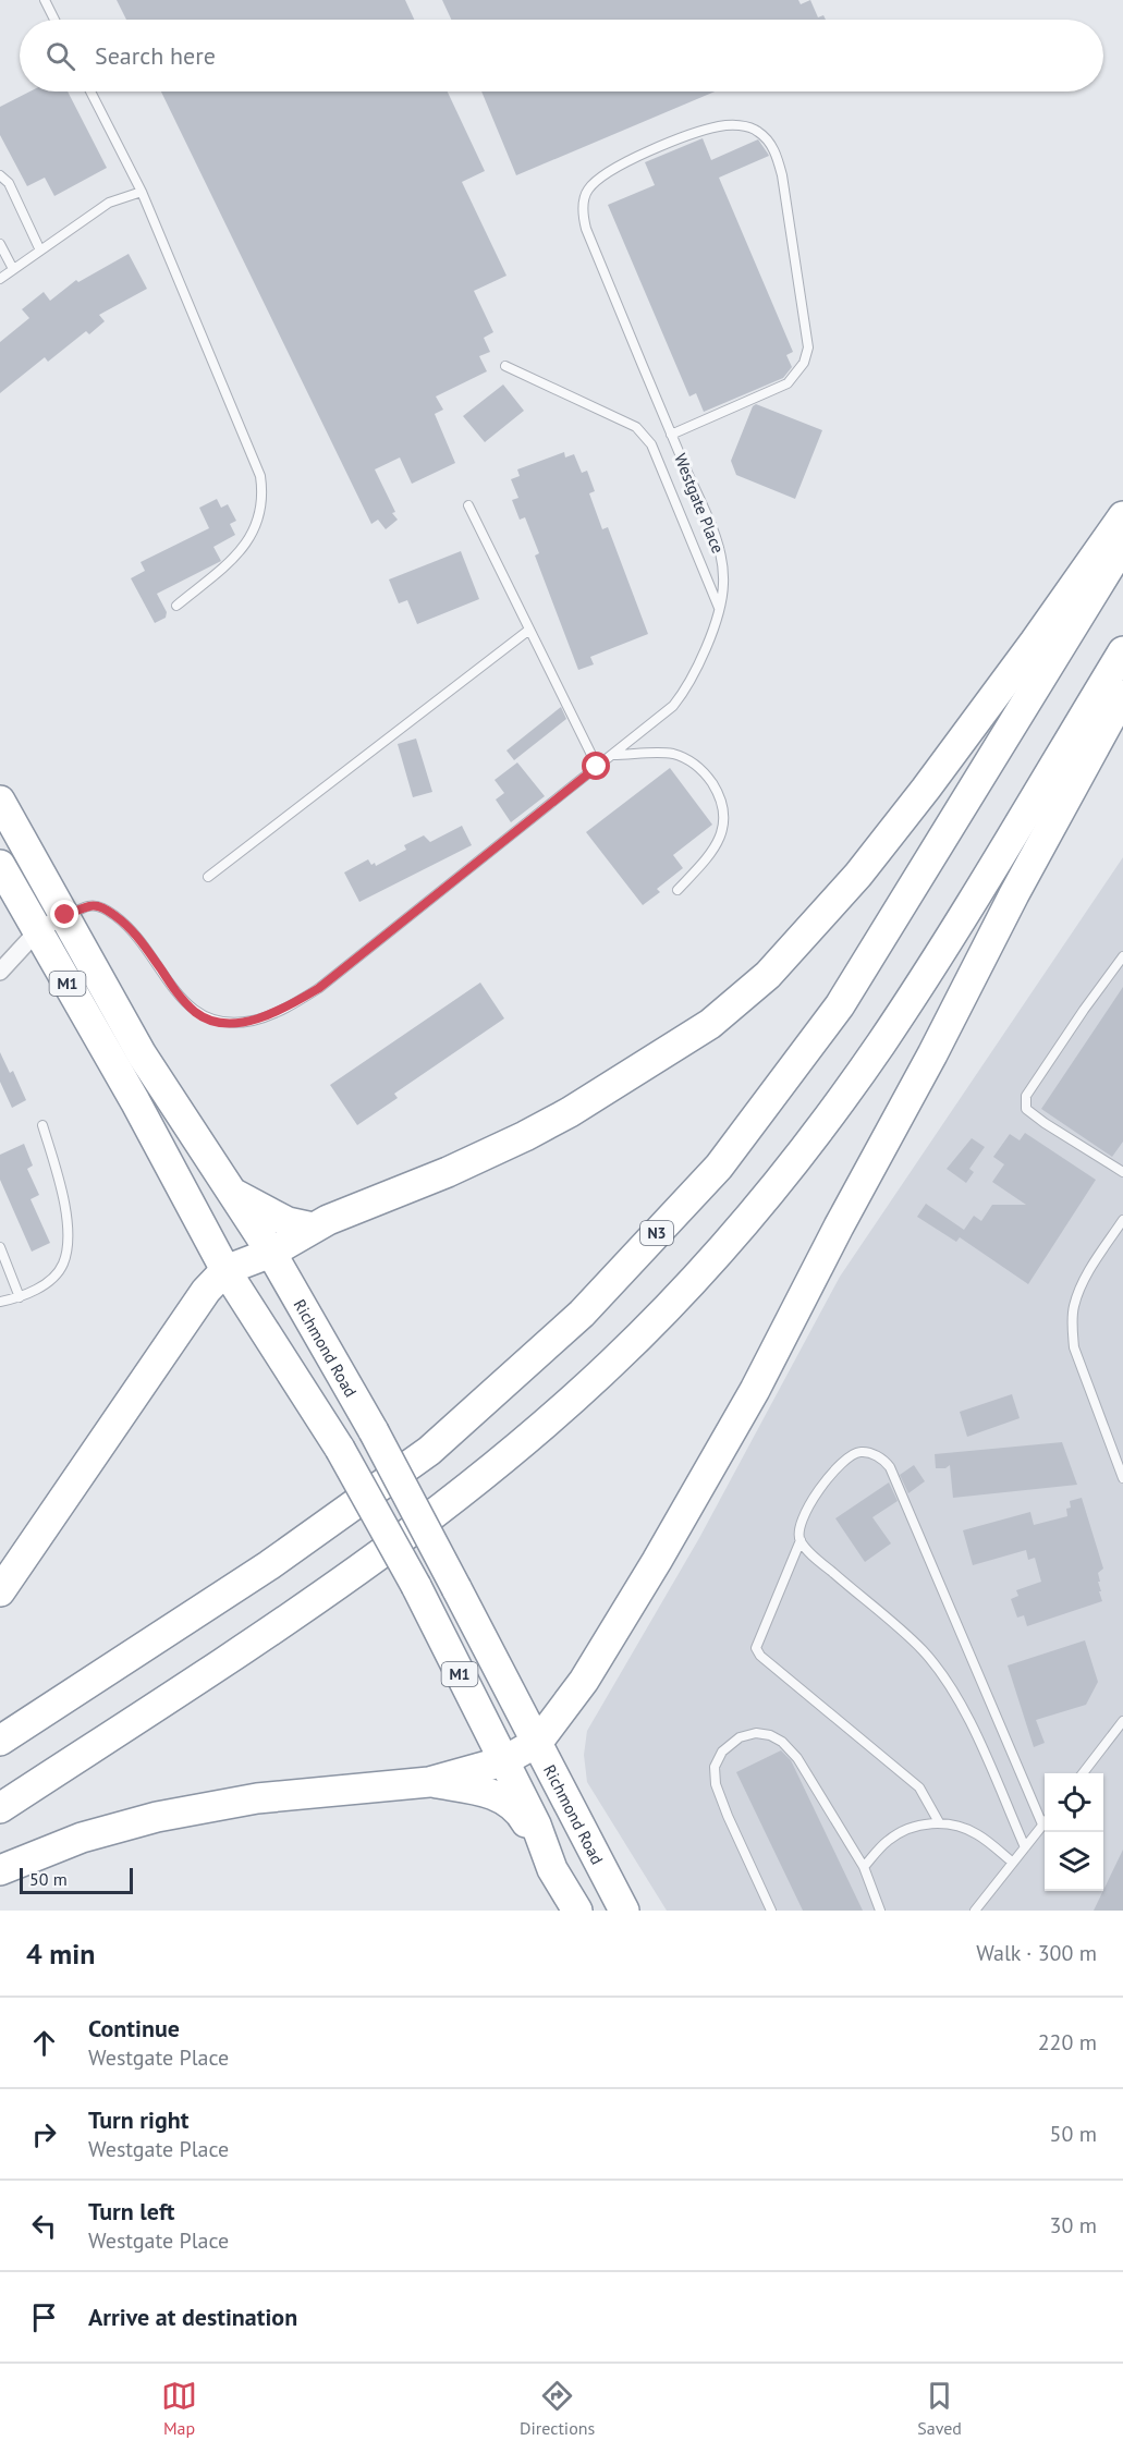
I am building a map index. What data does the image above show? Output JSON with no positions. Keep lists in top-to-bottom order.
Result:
{
  "streets": {
    "highway": ["M1", "N3", "Richmond Road"],
    "lane": ["Westgate Place"]
  },
  "crossings": [
    ["Westgate Place", "Richmond Road"]
  ],
  "scale_bar": "50 m",
  "page": {
    "search": "Search here",
    "scale": "50 m",
    "heading": ["4 min", "Walk · 300 m"],
    "list": [
      ["Continue", "Westgate Place", "220 m"],
      ["Turn right", "Westgate Place", "50 m"],
      ["Turn left", "Westgate Place", "30 m"],
      "Arrive at destination"
    ],
    "nav": ["Map", "Directions", "Saved"]
  }
}
